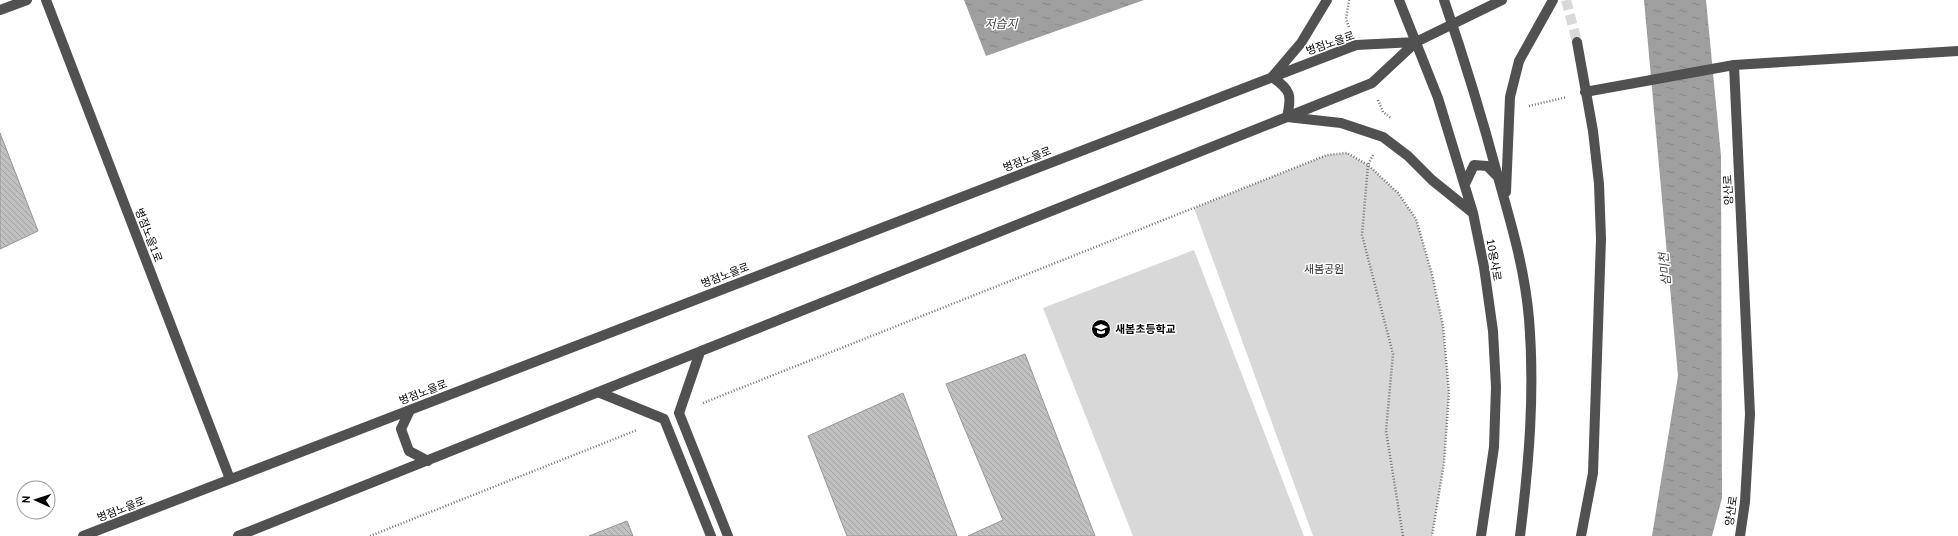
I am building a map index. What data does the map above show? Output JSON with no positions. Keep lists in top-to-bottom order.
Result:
{
  "streets": {
    "street": [
      "병점노을로",
      "양산로",
      "병점노을1로",
      "10용사로"
    ]
  },
  "crossings": [
    ["병점노을로", "병점노을1로"],
    ["병점노을로", "10용사로"]
  ],
  "water": ["저습지", "삼미천"],
  "parks": ["새봄공원"],
  "places": {
    "school or university": ["새봄초등학교"]
  },
  "north": "left"
}
